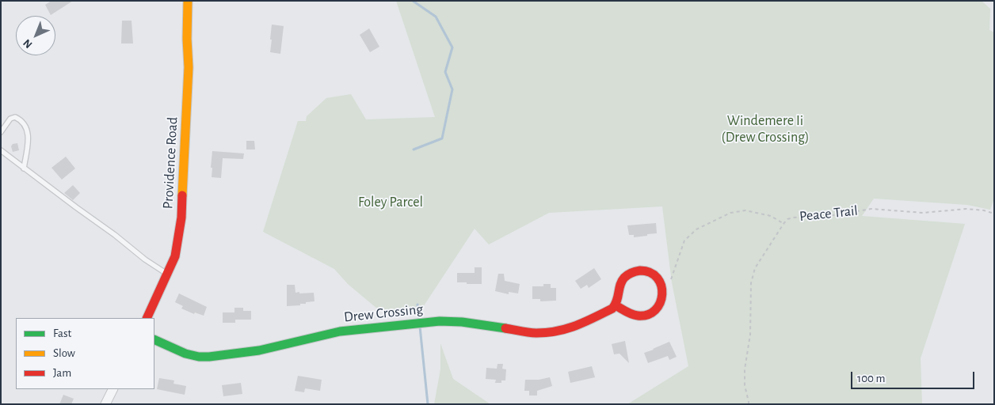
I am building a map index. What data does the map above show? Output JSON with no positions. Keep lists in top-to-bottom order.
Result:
{
  "streets": {
    "street": ["Providence Road", "Drew Crossing"],
    "path": ["Peace Trail"]
  },
  "parks": ["Windemere Ii (Drew Crossing)", "Foley Parcel"],
  "legend": ["Fast", "Slow", "Jam"],
  "scale_bar": "100 m",
  "north": "bottom left"
}
